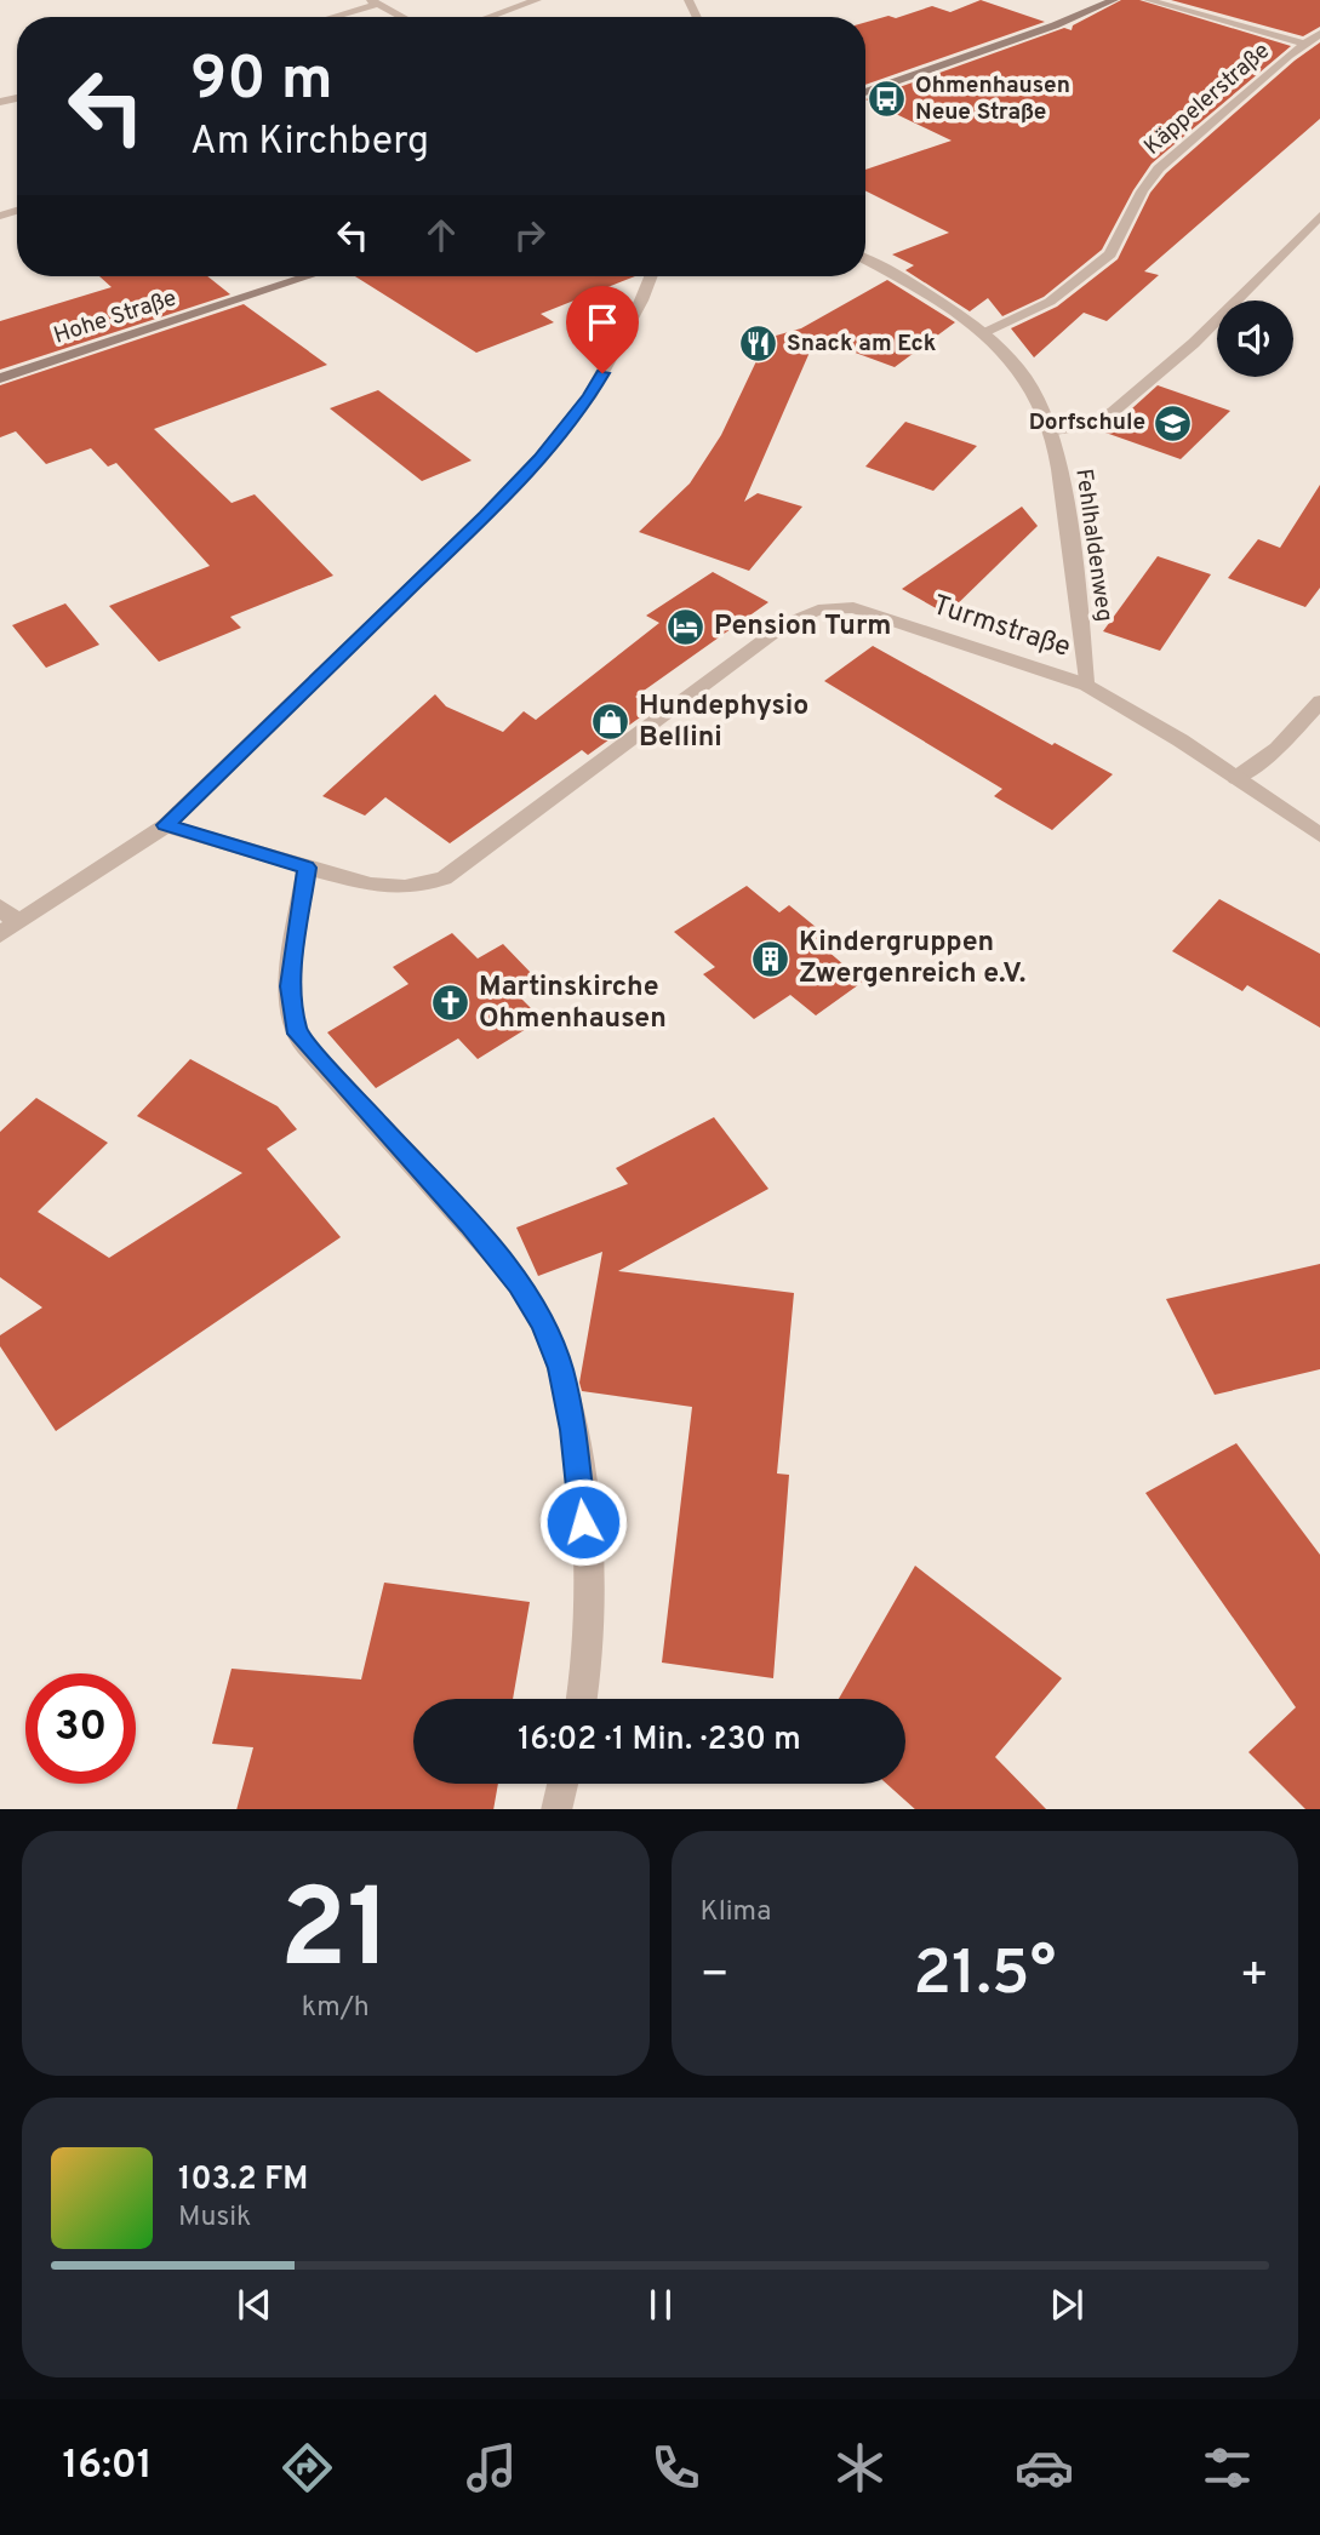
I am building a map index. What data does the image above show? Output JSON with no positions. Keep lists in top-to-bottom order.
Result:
{
  "streets": {
    "main road": ["Hohe Straße"],
    "street": ["Käppelerstraße", "Fehlhaldenweg", "Turmstraße"]
  },
  "crossings": [
    ["Käppelerstraße", "Fehlhaldenweg"],
    ["Fehlhaldenweg", "Turmstraße"]
  ],
  "places": {
    "bus stop": ["Ohmenhausen Neue Straße"],
    "restaurant": ["Snack am Eck"],
    "school or university": ["Dorfschule"],
    "hotel": ["Pension Turm"],
    "shop": ["Hundephysio Bellini"],
    "building": ["Kindergruppen Zwergenreich e.V."],
    "church": ["Martinskirche Ohmenhausen"]
  },
  "page": {
    "turn": ["90 m", "Am Kirchberg"],
    "limit": "30",
    "trip": "16:02 · 1 Min. · 230 m",
    "tile": [
      ["21", "km/h"],
      "Klima"
    ],
    "heat": ["−", "21.5°", "+"],
    "song": ["103.2 FM", "Musik"],
    "tabs": "16:01"
  }
}
